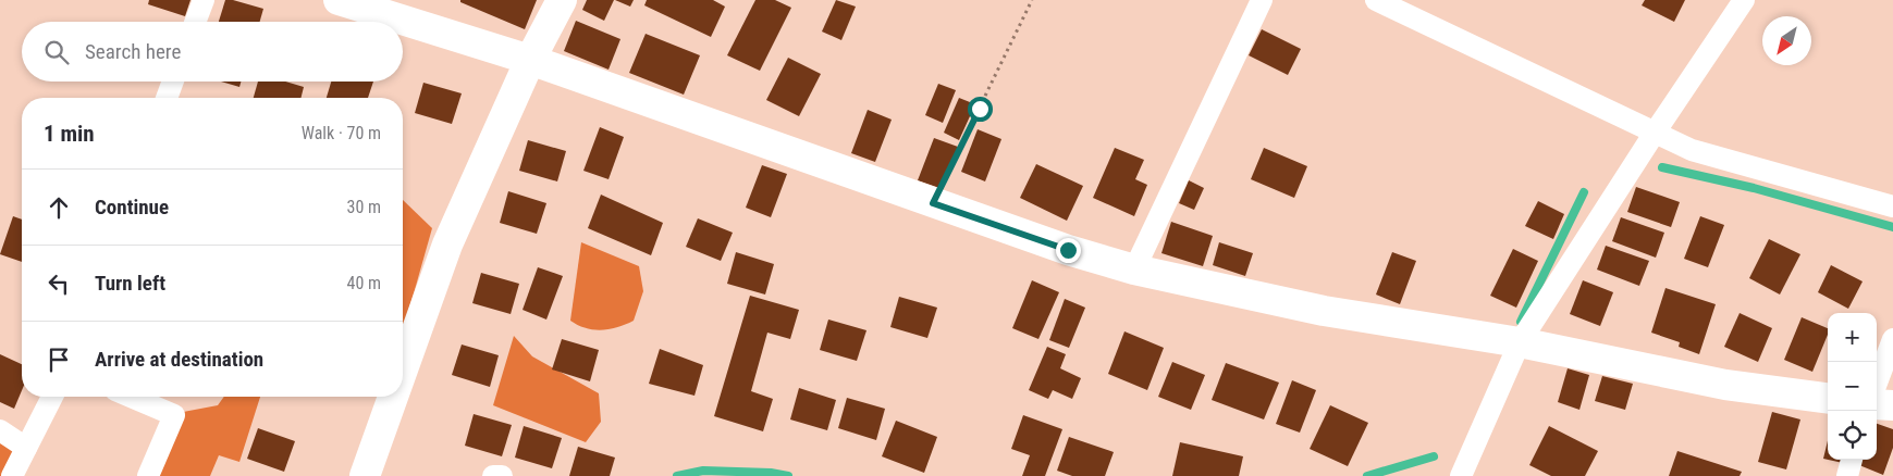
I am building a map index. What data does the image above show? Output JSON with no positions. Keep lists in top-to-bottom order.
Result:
{
  "north": "bottom left",
  "page": {
    "search": "Search here",
    "heading": ["1 min", "Walk · 70 m"],
    "list": [
      ["Continue", "30 m"],
      ["Turn left", "40 m"],
      "Arrive at destination"
    ],
    "map_buttons": ["+", "−"]
  }
}
